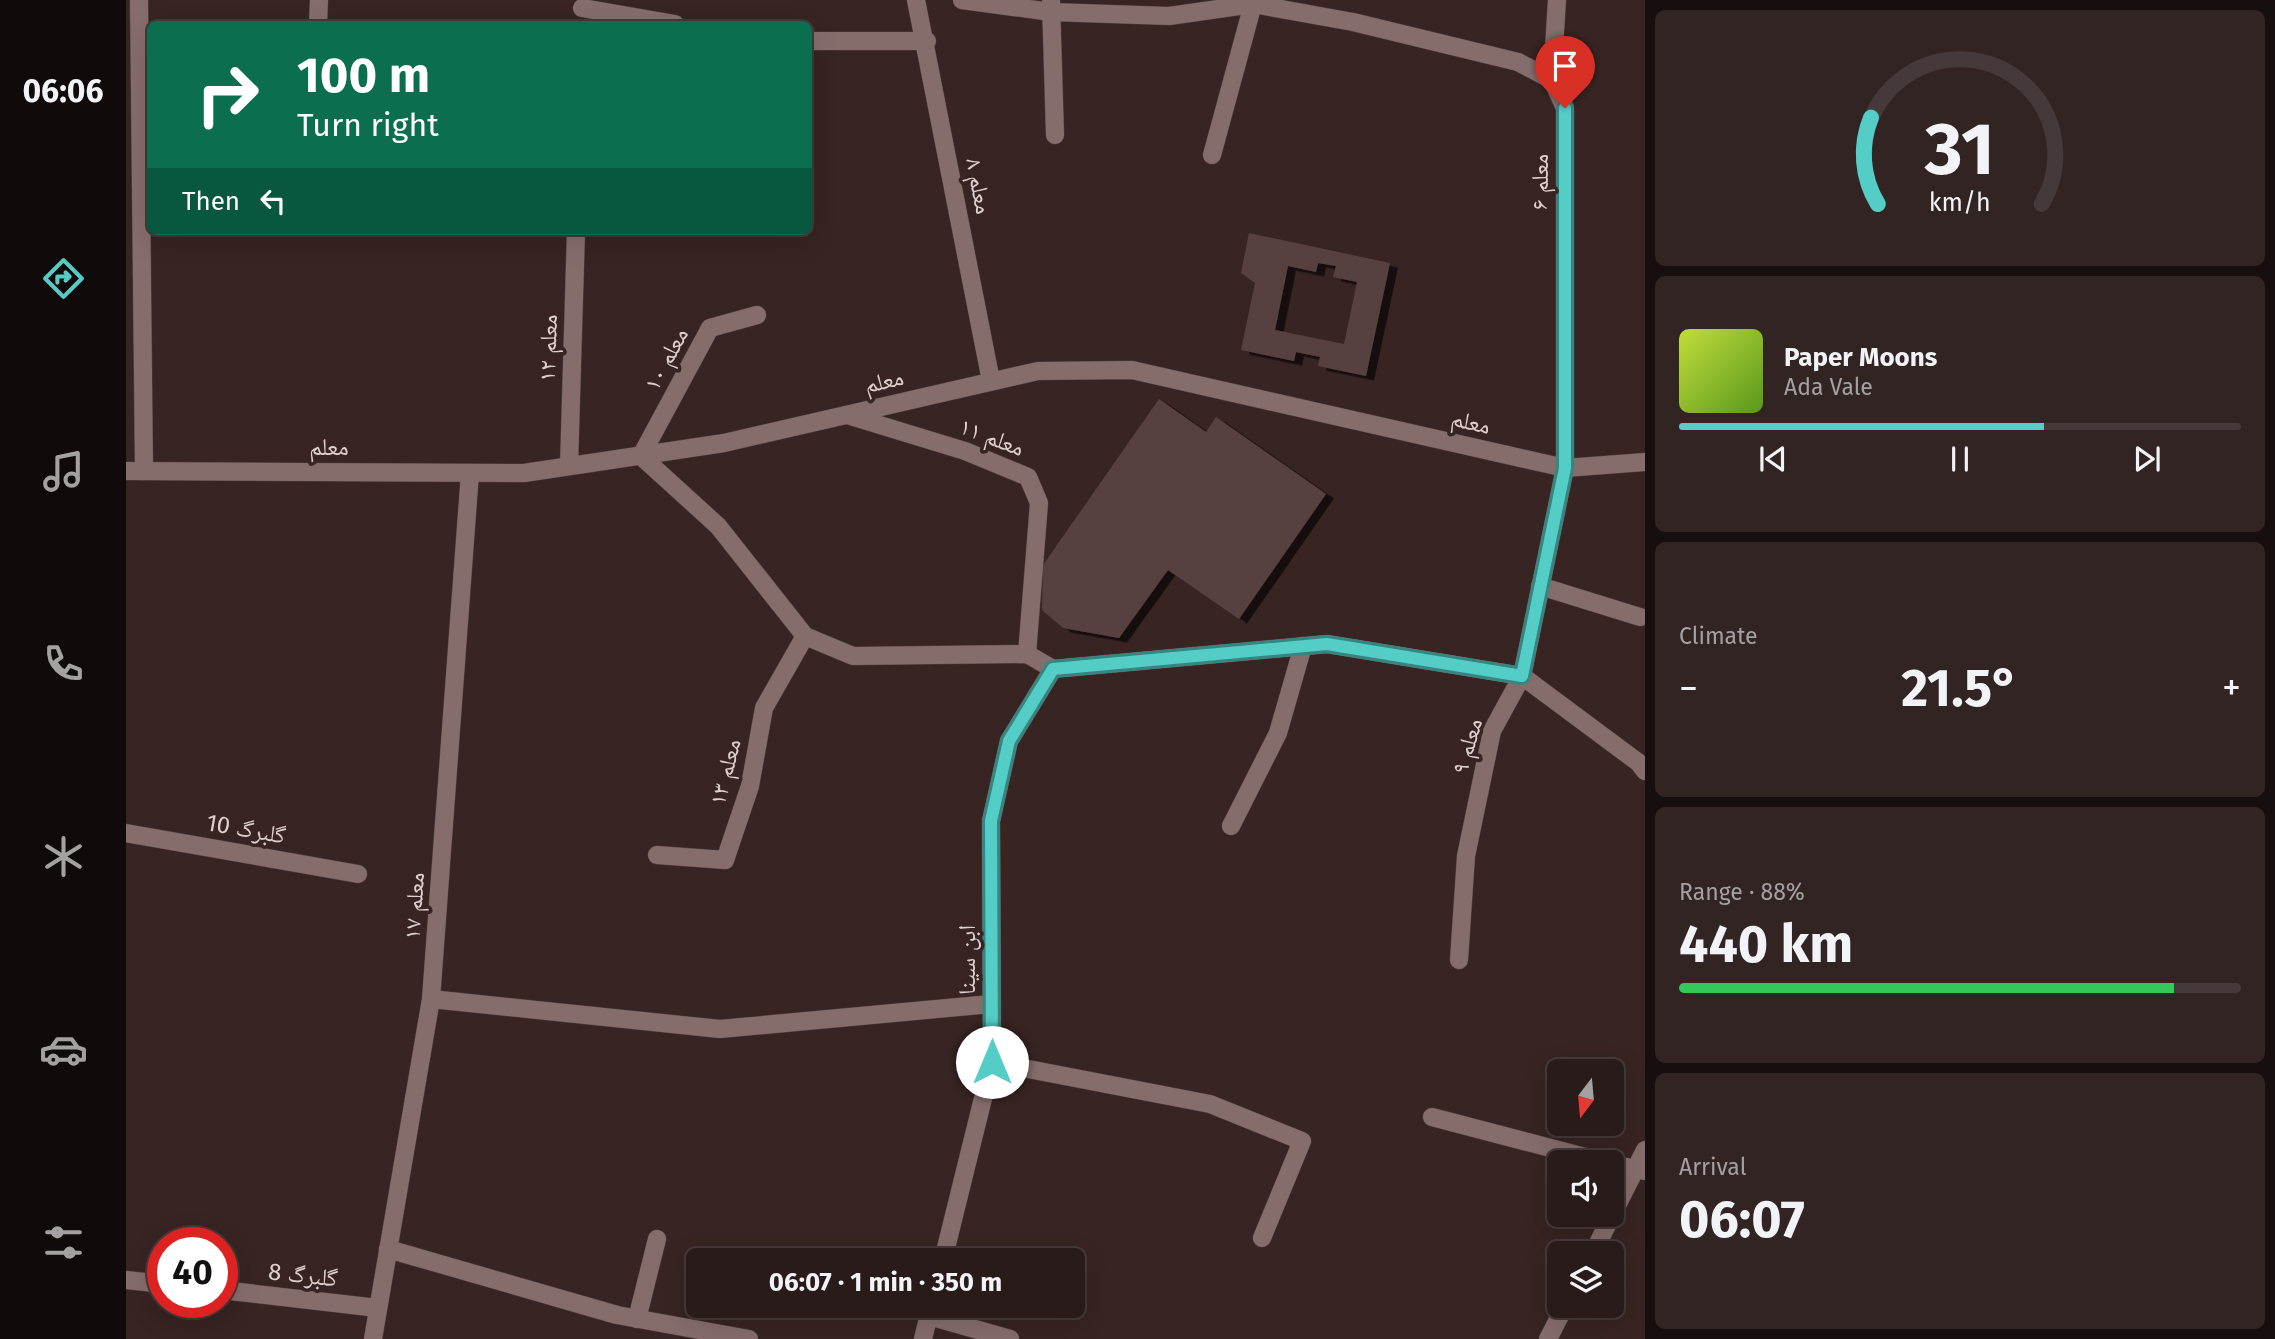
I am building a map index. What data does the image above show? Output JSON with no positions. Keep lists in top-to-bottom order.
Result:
{
  "streets": {
    "street": [
      "معلم ۶",
      "معلم ۸",
      "معلم ۱۲",
      "معلم ۱۰",
      "معلم",
      "معلم ۱۱",
      "معلم ۹",
      "معلم ۱۳",
      "گلبرگ 10",
      "معلم ۱۷",
      "ابن سینا",
      "گلبرگ 8"
    ]
  },
  "crossings": [
    ["معلم ۶", "معلم"],
    ["معلم ۶", "معلم ۹"],
    ["معلم ۸", "معلم"],
    ["معلم ۱۲", "معلم"],
    ["معلم ۱۰", "معلم"],
    ["معلم", "معلم ۱۱"],
    ["معلم", "معلم ۹"],
    ["معلم", "معلم ۱۷"],
    ["معلم ۱۷", "گلبرگ 8"]
  ],
  "north": "bottom",
  "page": {
    "tabs": "06:06",
    "turn": ["100 m", "Turn right"],
    "then": "Then",
    "song": ["Paper Moons", "Ada Vale"],
    "tile": [
      "Climate",
      ["Range · 88%", "440 km"],
      ["Arrival", "06:07"]
    ],
    "heat": ["−", "21.5°", "+"],
    "limit": "40",
    "trip": "06:07 · 1 min · 350 m",
    "gauge": ["31", "km/h"]
  }
}
